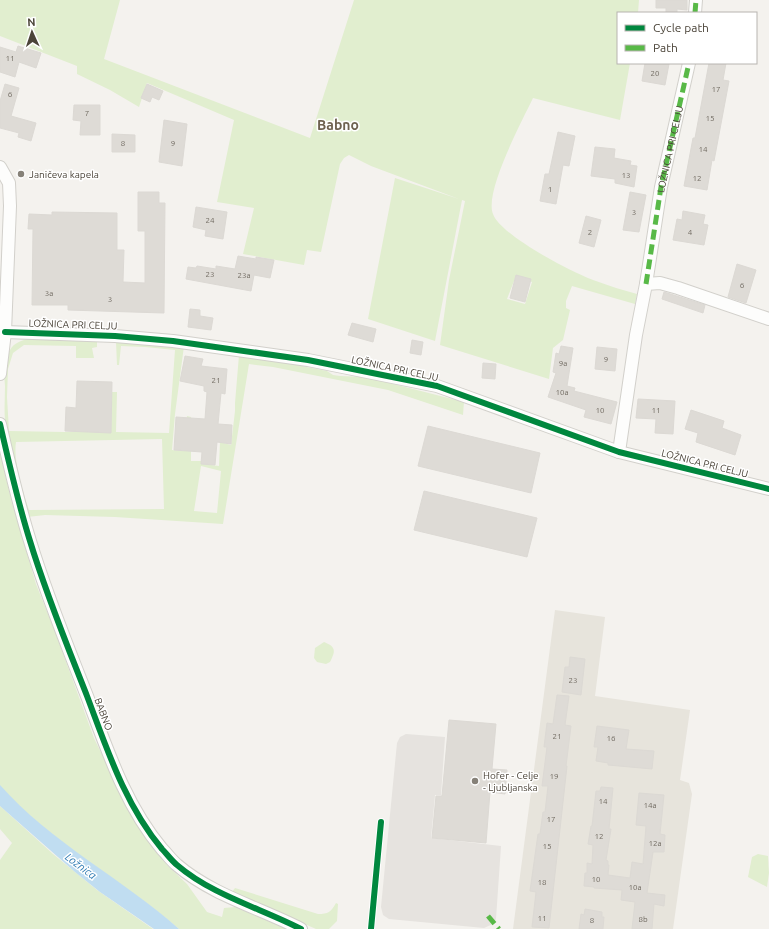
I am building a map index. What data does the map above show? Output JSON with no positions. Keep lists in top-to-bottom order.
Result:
{
  "streets": {
    "street": ["LOŽNICA PRI CELJU", "BABNO"]
  },
  "districts": ["Babno"],
  "water": ["Ložnica"],
  "places": ["Janičeva kapela", "Hofer - Celje - Ljubljanska"],
  "house_numbers": [
    "11",
    "20",
    "17",
    "6",
    "7",
    "15",
    "8",
    "9",
    "14",
    "13",
    "12",
    "1",
    "3",
    "24",
    "2",
    "4",
    "23",
    "23a",
    "6",
    "3a",
    "3",
    "9",
    "9a",
    "21",
    "10a",
    "10",
    "11",
    "23",
    "21",
    "16",
    "19",
    "14",
    "14a",
    "17",
    "12",
    "12a",
    "15",
    "10",
    "18",
    "10a",
    "11",
    "8b",
    "8"
  ],
  "legend": ["Cycle path", "Path"],
  "north": "top"
}
